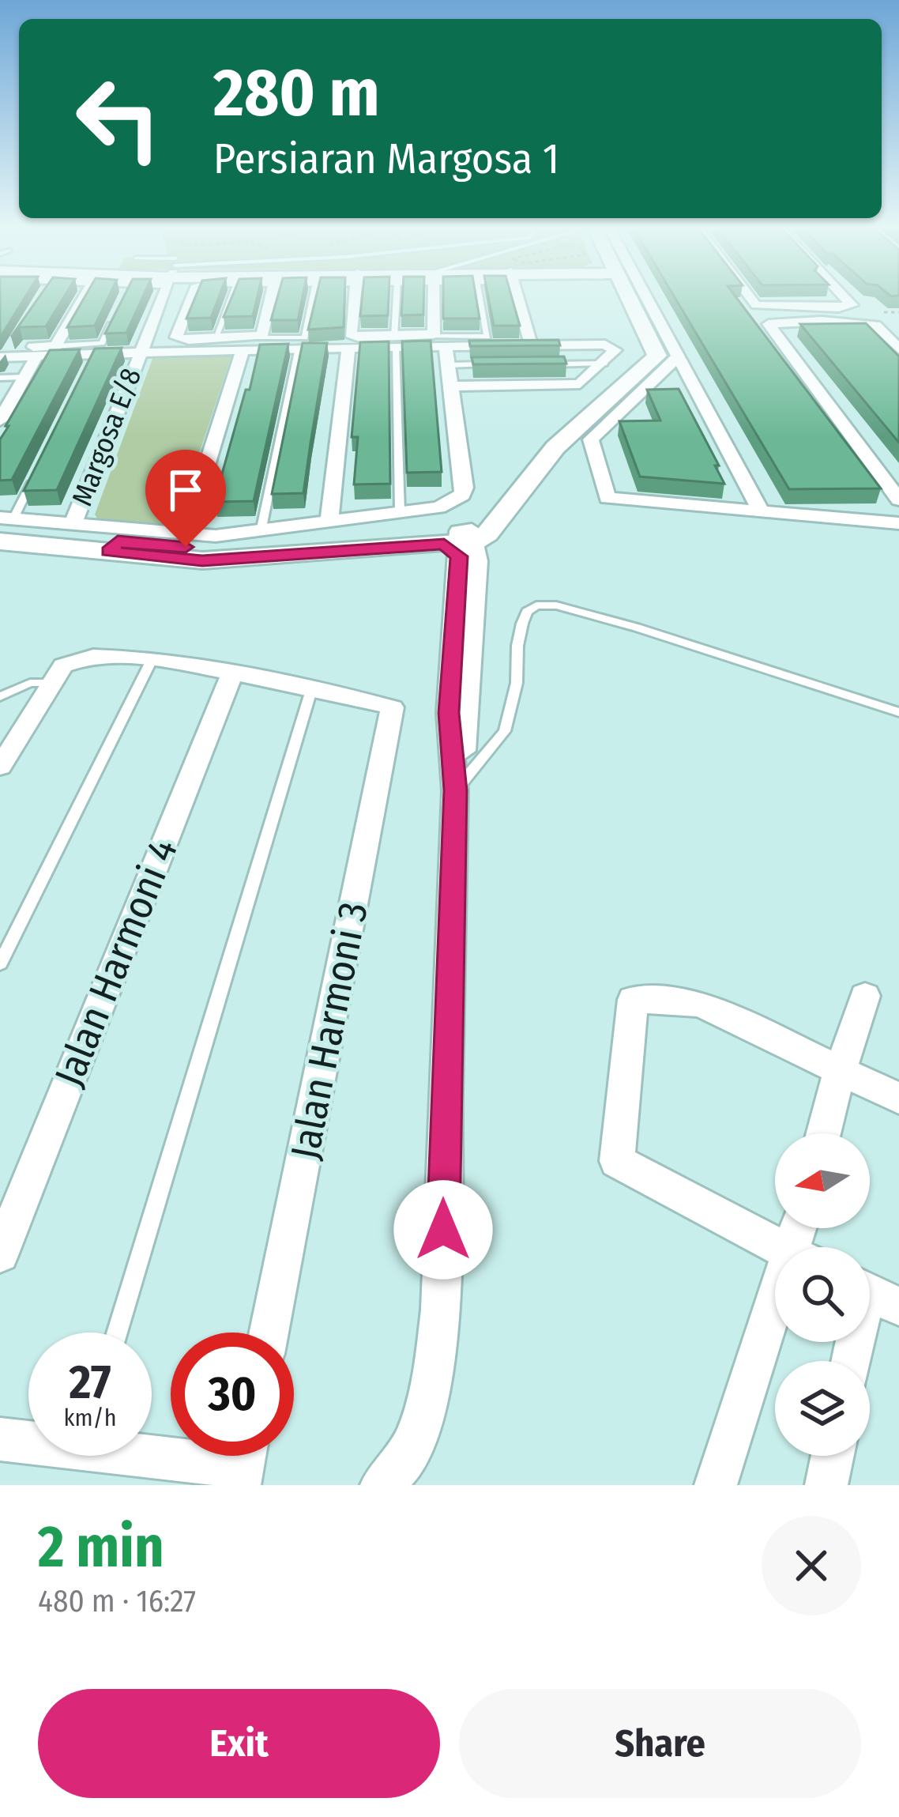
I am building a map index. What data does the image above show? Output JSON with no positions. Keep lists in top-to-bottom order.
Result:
{
  "streets": {
    "street": ["Margosa E/8", "Jalan Harmoni 4", "Jalan Harmoni 3"]
  },
  "north": "left",
  "page": {
    "turn": ["280 m", "Persiaran Margosa 1"],
    "speed": "27 km/h",
    "limit": "30",
    "heading": ["2 min", "480 m · 16:27"],
    "buttons": ["Exit", "Share"]
  }
}
